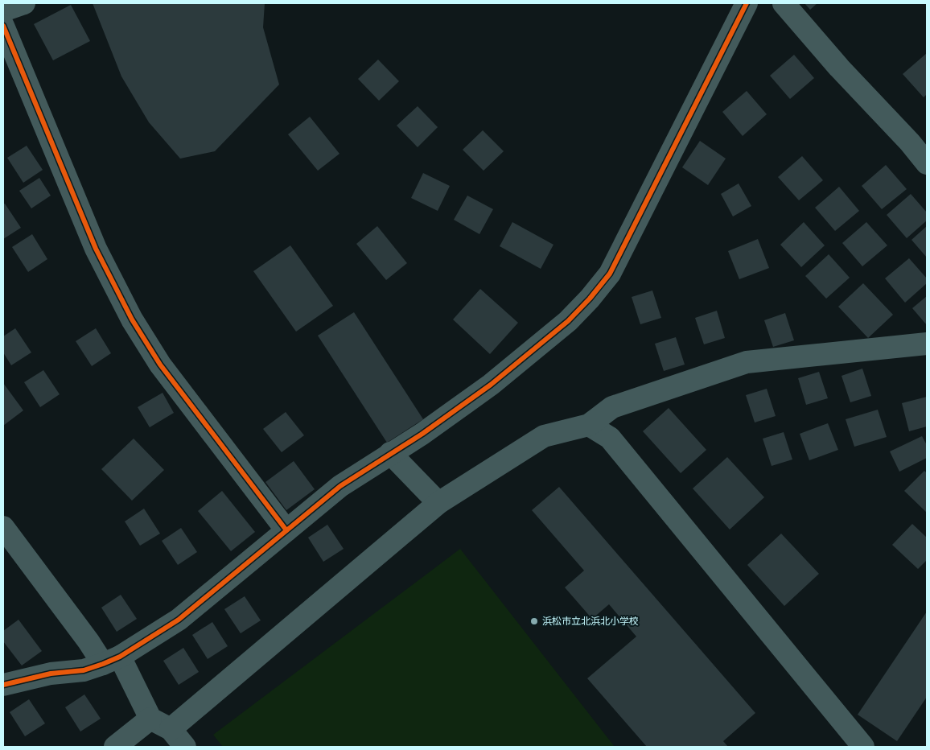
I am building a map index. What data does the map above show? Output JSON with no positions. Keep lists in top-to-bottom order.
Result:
{
  "places": ["浜松市立北浜北小学校"]
}
